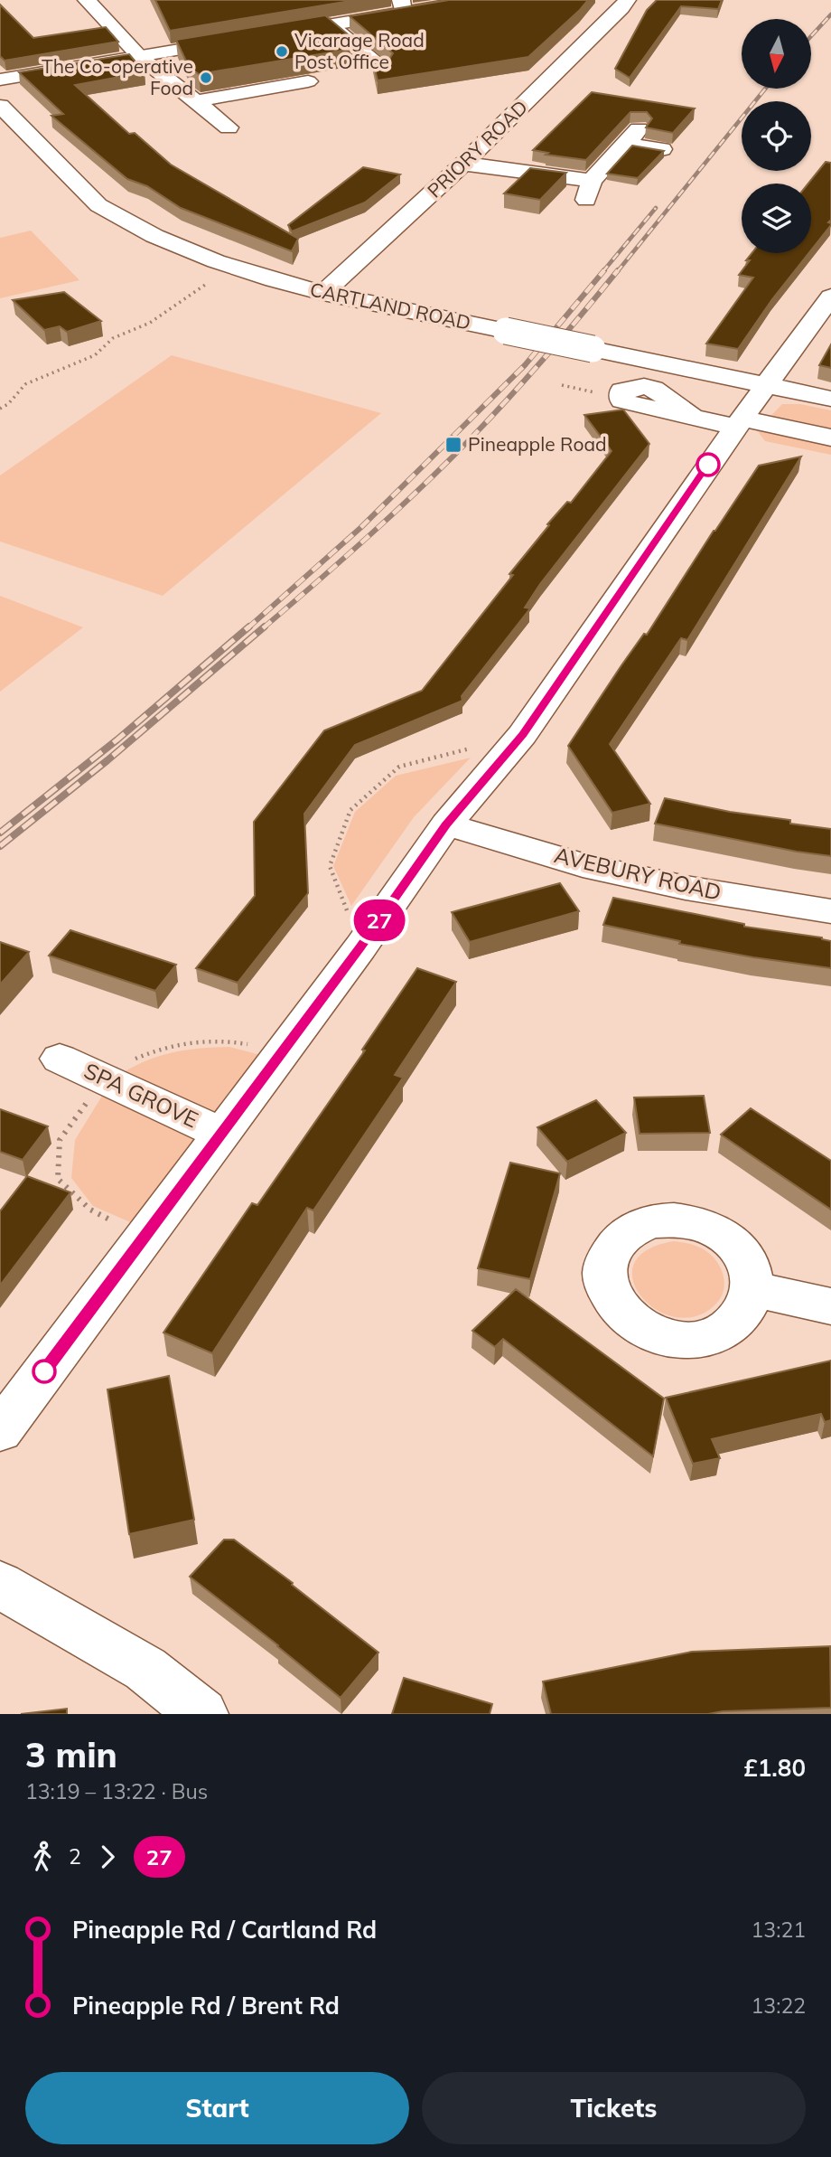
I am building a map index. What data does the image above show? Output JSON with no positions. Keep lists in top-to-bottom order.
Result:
{
  "streets": {
    "street": [
      "PRIORY ROAD",
      "CARTLAND ROAD",
      "AVEBURY ROAD",
      "SPA GROVE"
    ]
  },
  "crossings": [
    ["PRIORY ROAD", "CARTLAND ROAD"]
  ],
  "places": {
    "other": ["Vicarage Road Post Office", "The Co-operative Food"],
    "transit": ["Pineapple Road"]
  },
  "lines": ["bus line 27"],
  "north": "bottom",
  "page": {
    "on_map": "27",
    "heading": ["3 min", "13:19 – 13:22 · Bus", "£1.80"],
    "legs": ["2", "27"],
    "list": [
      {
        "name": "Pineapple Rd / Cartland Rd",
        "value": "13:21"
      },
      {
        "name": "Pineapple Rd / Brent Rd",
        "value": "13:22"
      }
    ],
    "buttons": ["Start", "Tickets"]
  }
}
